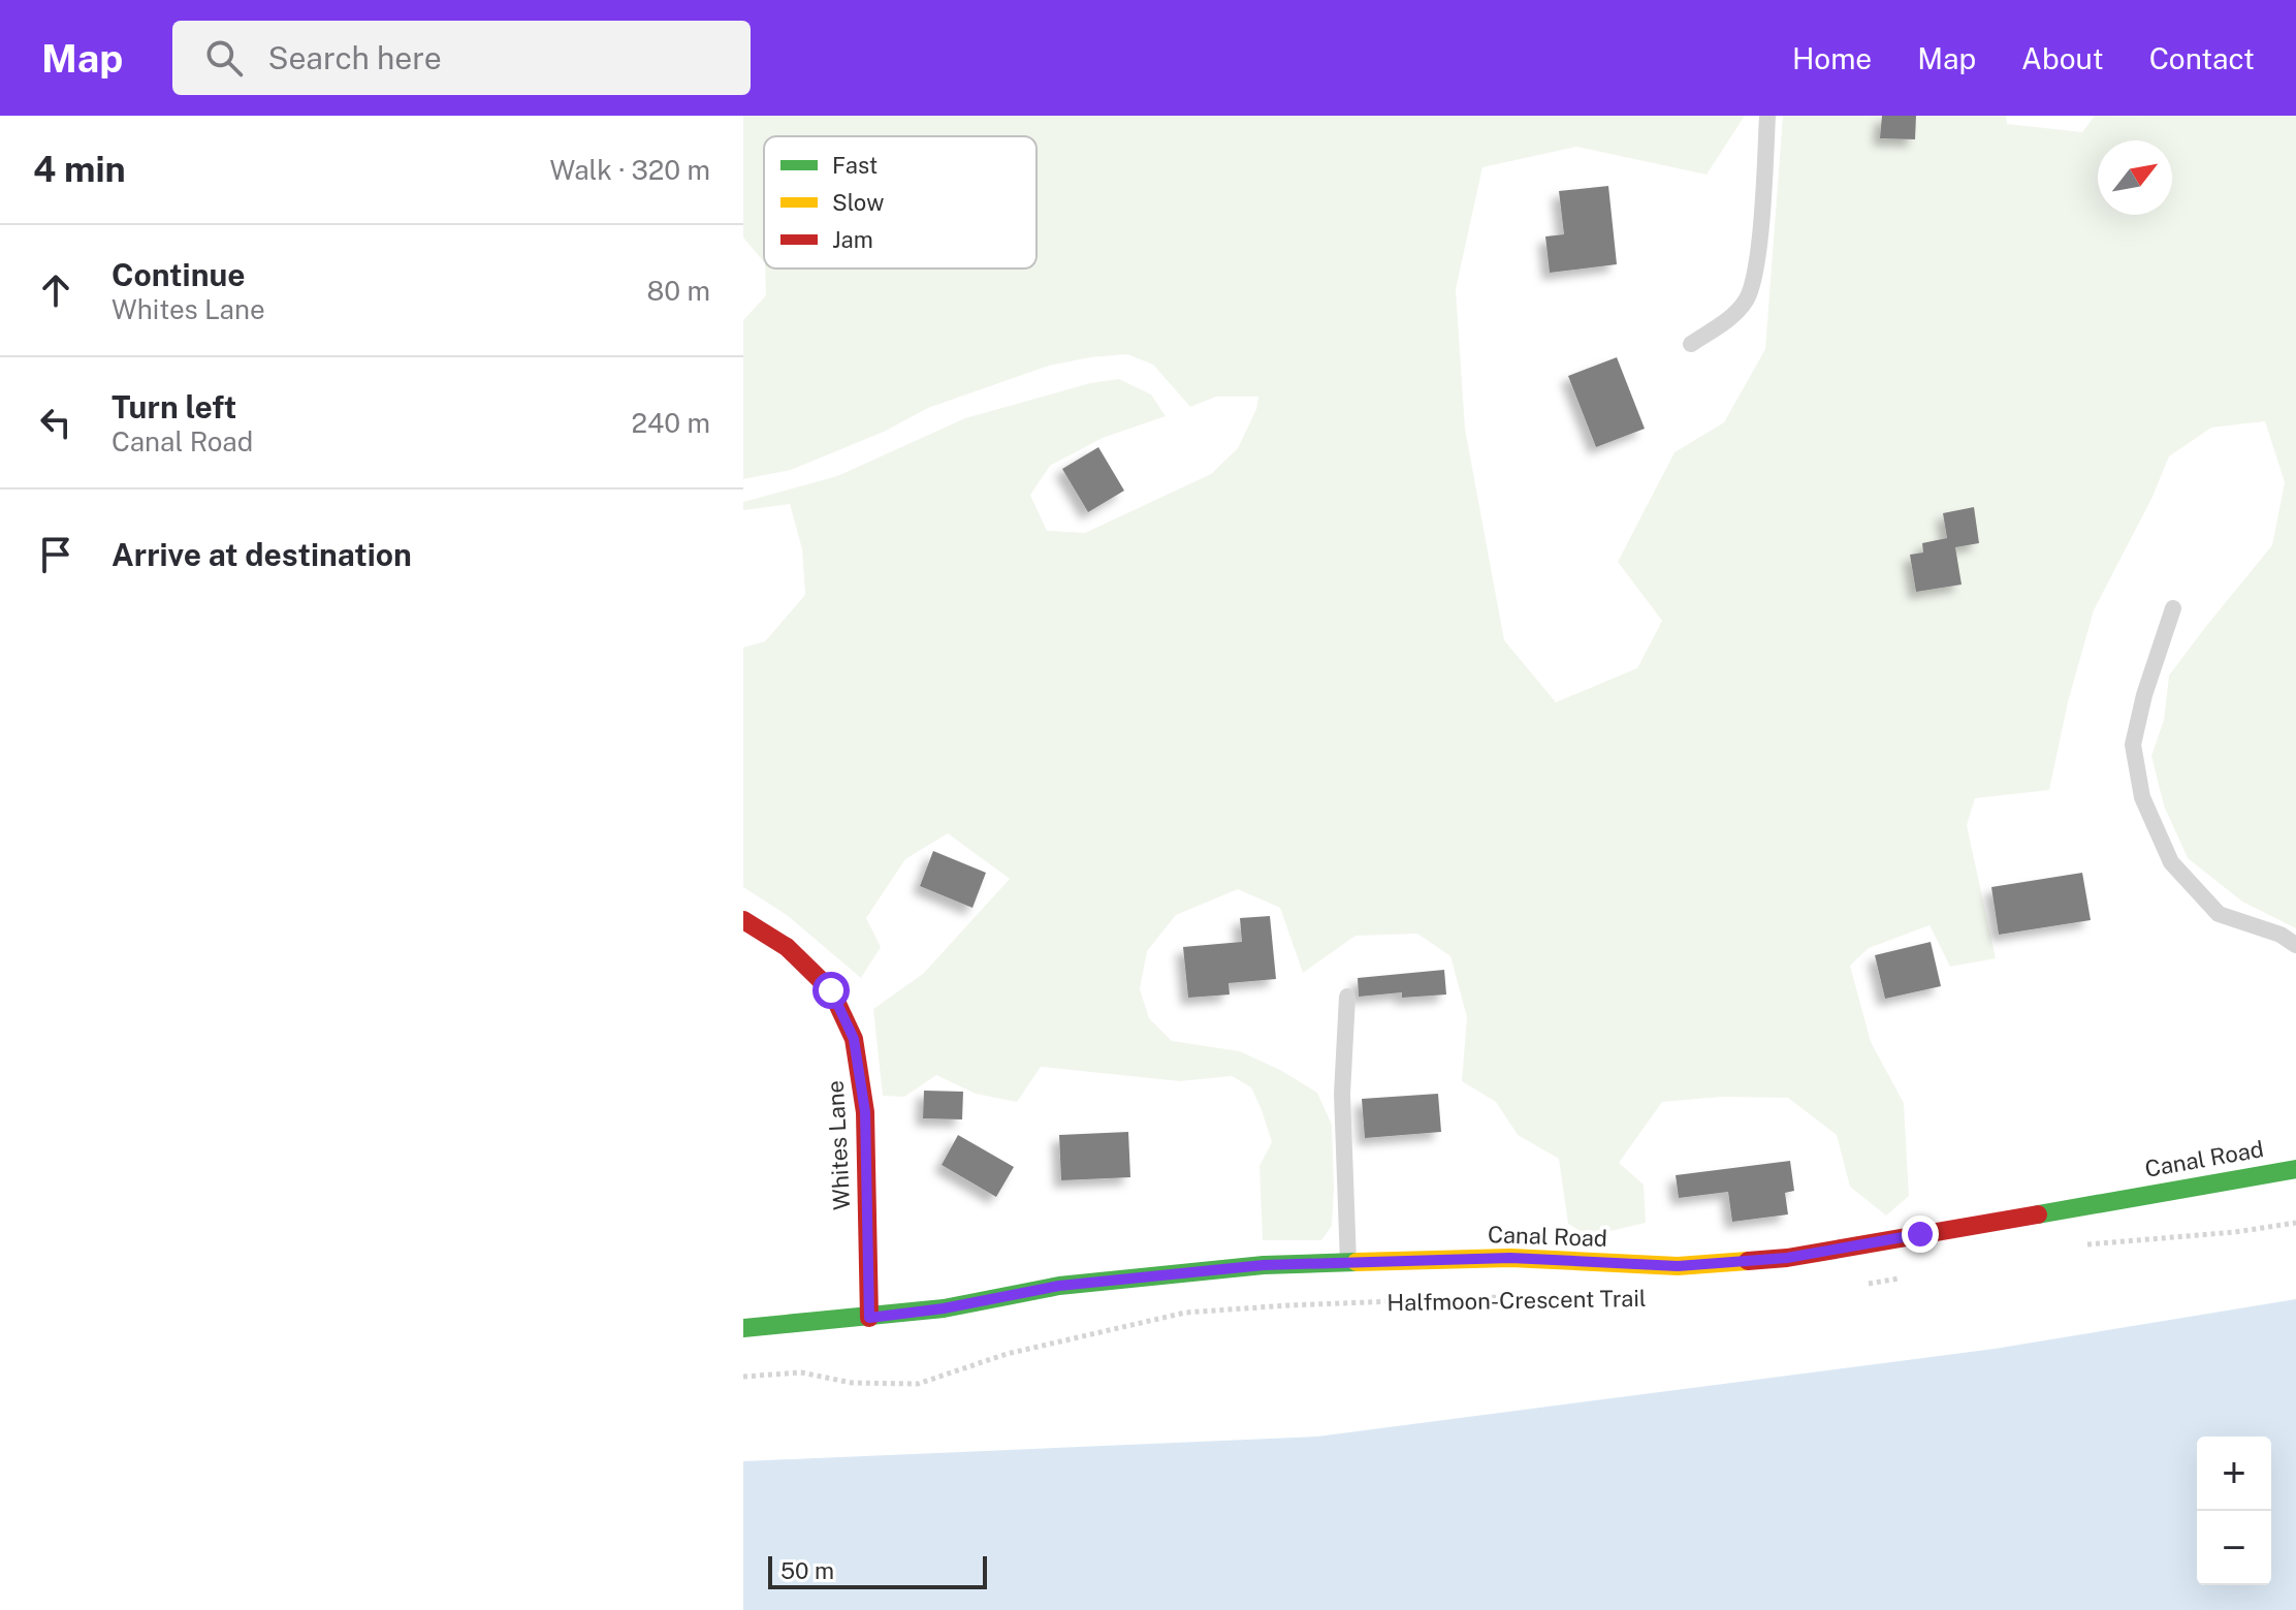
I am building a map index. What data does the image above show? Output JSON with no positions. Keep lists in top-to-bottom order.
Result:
{
  "streets": {
    "street": ["Whites Lane", "Canal Road"],
    "path": ["Halfmoon-Crescent Trail"]
  },
  "crossings": [
    ["Whites Lane", "Canal Road"]
  ],
  "legend": ["Fast", "Slow", "Jam"],
  "scale_bar": "50 m",
  "north": "top right",
  "page": {
    "header": "Map",
    "search": "Search here",
    "nav": [
      "Home",
      "Map",
      "About",
      "Contact"
    ],
    "heading": ["4 min", "Walk · 320 m"],
    "list": [
      ["Continue", "Whites Lane", "80 m"],
      ["Turn left", "Canal Road", "240 m"],
      "Arrive at destination"
    ],
    "map_buttons": ["+", "−"],
    "scale": "50 m"
  }
}
